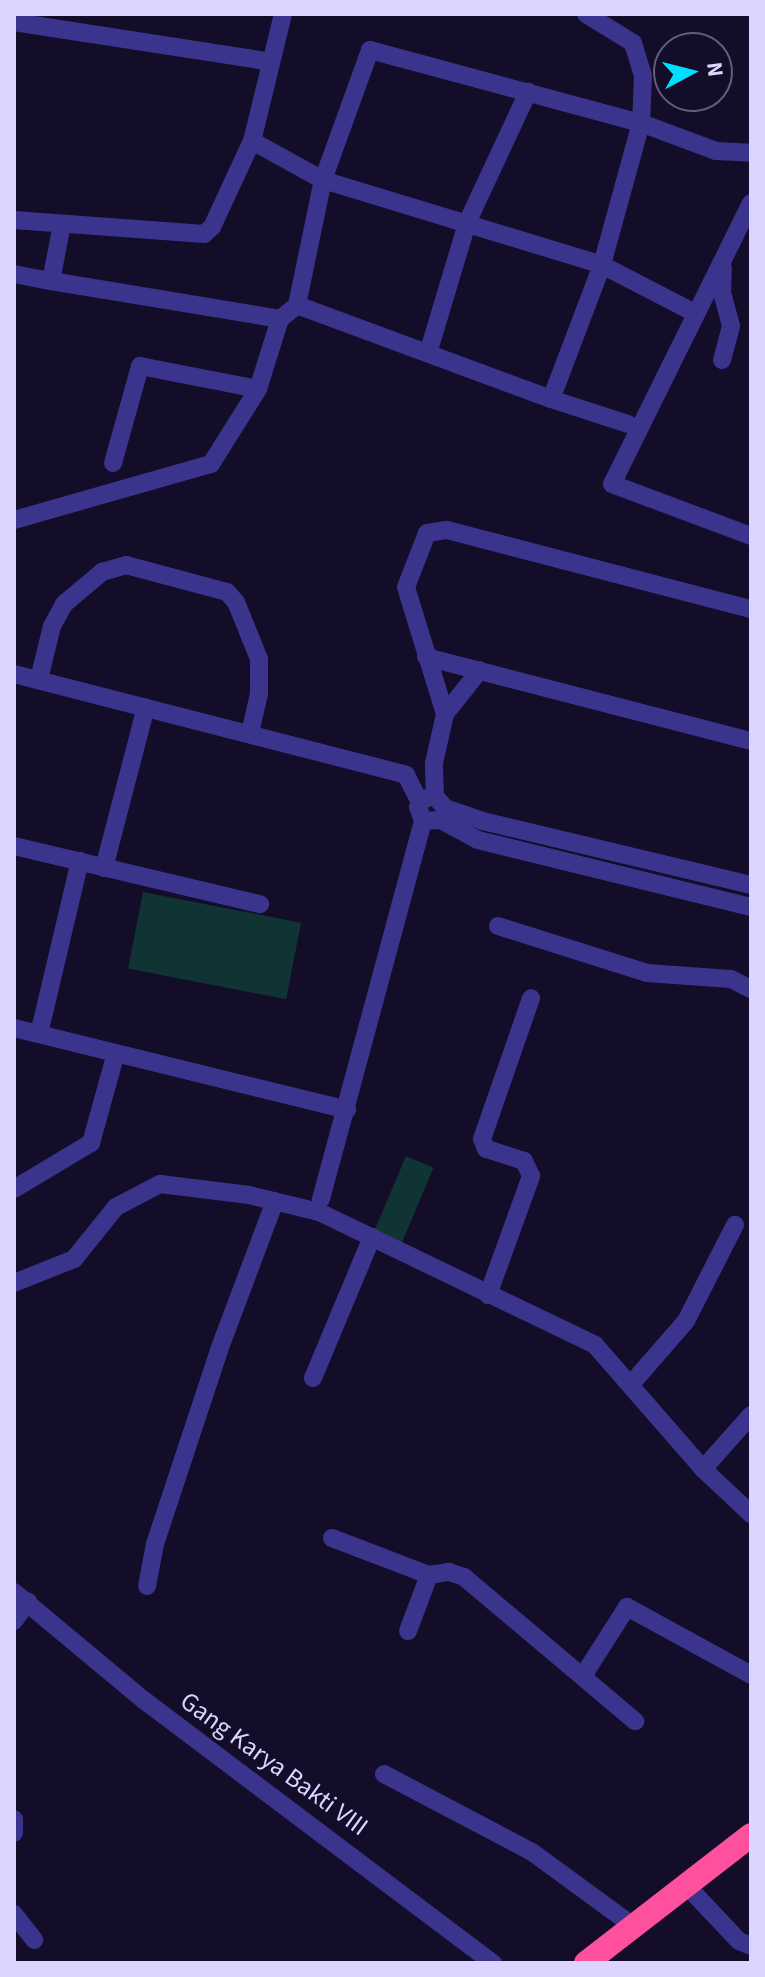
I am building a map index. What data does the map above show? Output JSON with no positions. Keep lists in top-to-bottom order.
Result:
{
  "streets": {
    "street": ["Gang Karya Bakti VIII"]
  },
  "north": "right"
}
